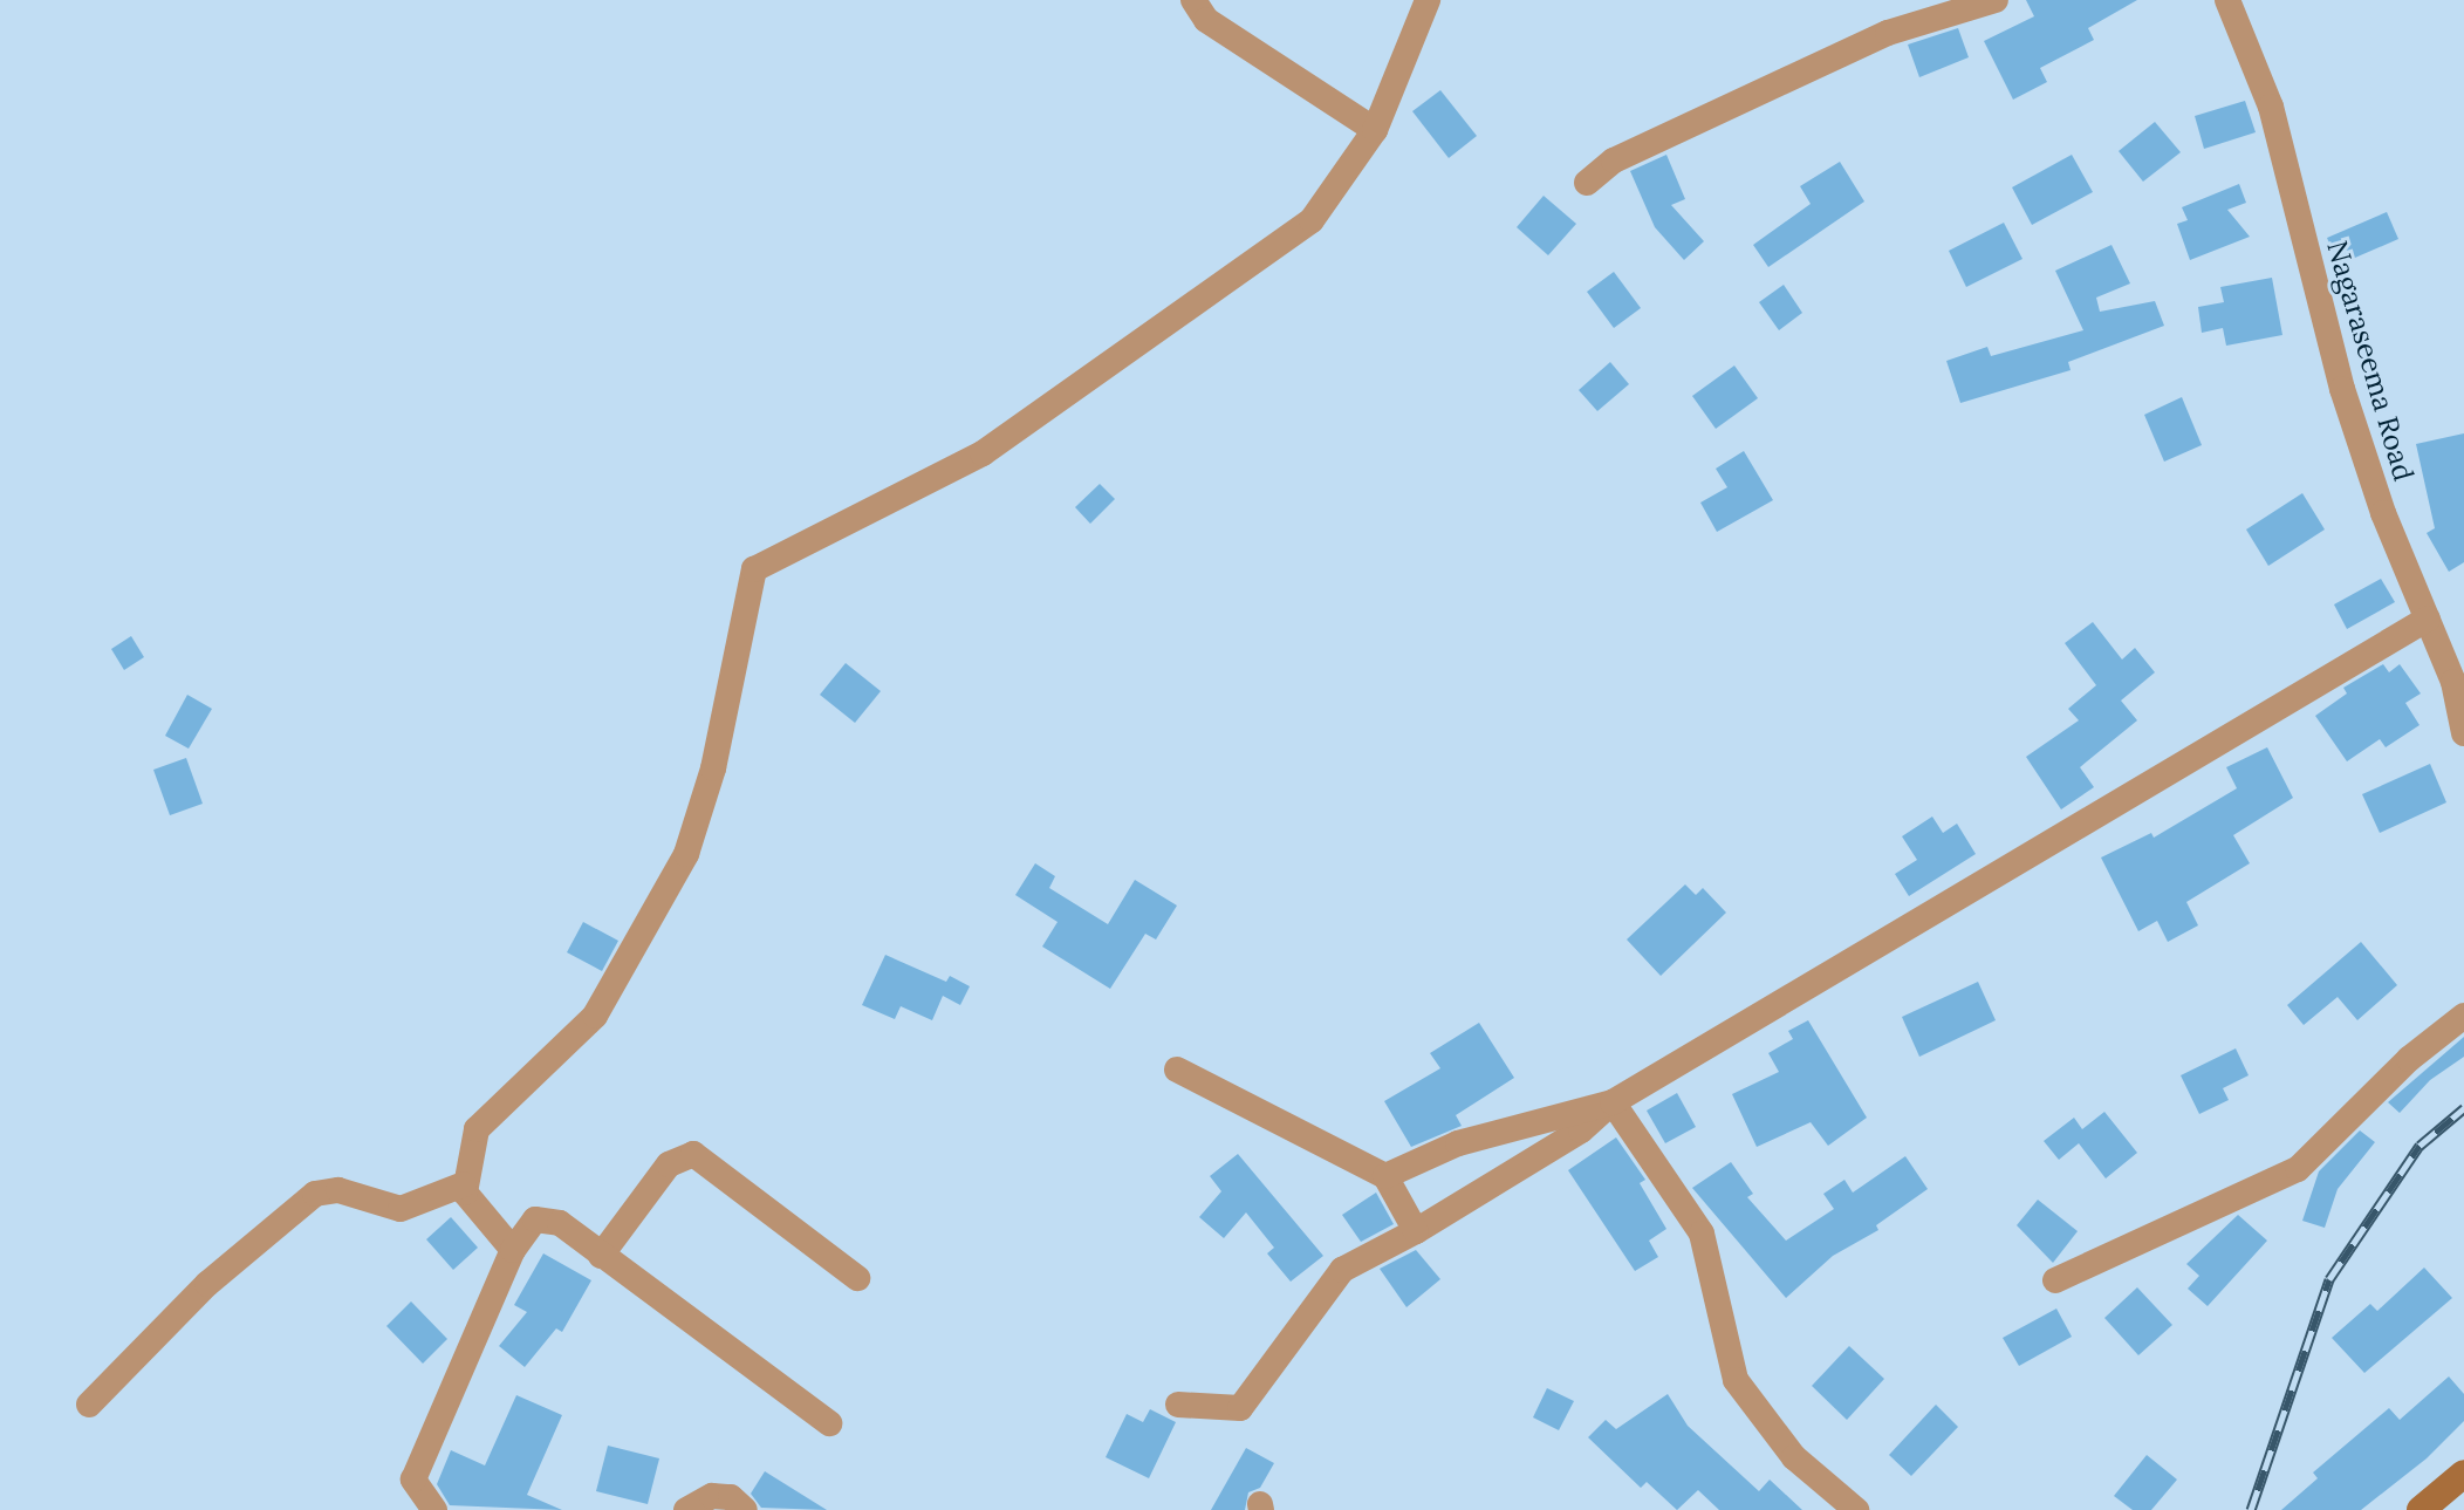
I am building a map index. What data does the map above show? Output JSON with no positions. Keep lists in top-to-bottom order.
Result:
{
  "streets": {
    "street": ["Nagaraseema Road"]
  }
}
